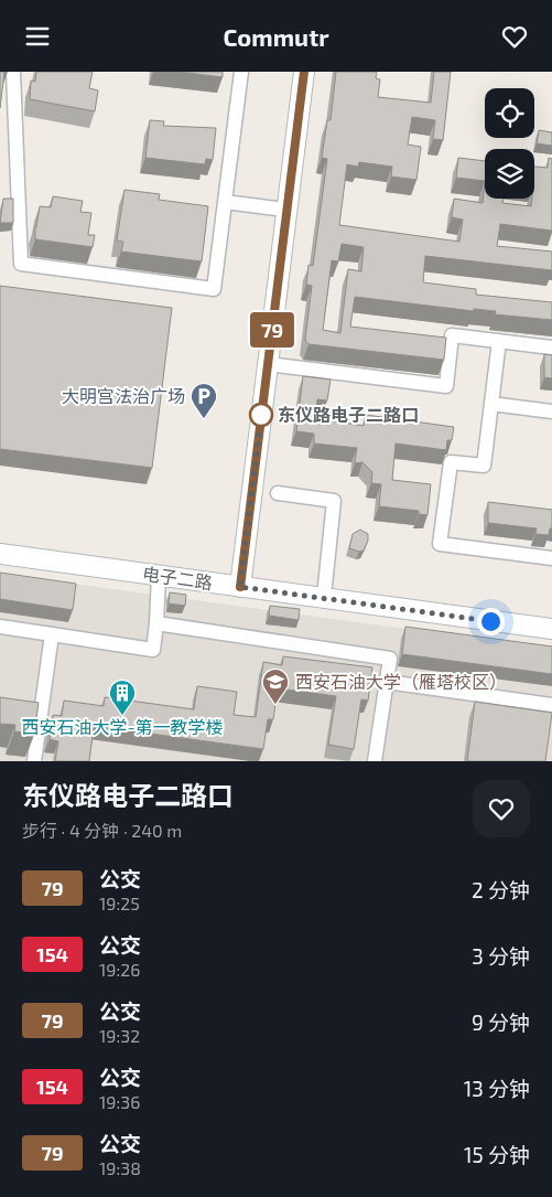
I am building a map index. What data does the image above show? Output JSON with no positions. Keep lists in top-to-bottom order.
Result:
{
  "streets": {
    "main road": ["电子二路"]
  },
  "places": {
    "other": ["东仪路电子二路口"],
    "parking": ["大明宫法治广场"],
    "school or university": ["西安石油大学（雁塔校区）"],
    "building": ["西安石油大学-第一教学楼"]
  },
  "lines": ["bus line 79"],
  "page": {
    "header": "Commutr",
    "on_map": "79",
    "heading": ["东仪路电子二路口", "步行 · 4 分钟 · 240 m"],
    "list": [
      {
        "mark": "79",
        "name": "公交",
        "note": "19:25",
        "value": "2 分钟"
      },
      {
        "mark": "154",
        "name": "公交",
        "note": "19:26",
        "value": "3 分钟"
      },
      {
        "mark": "79",
        "name": "公交",
        "note": "19:32",
        "value": "9 分钟"
      },
      {
        "mark": "154",
        "name": "公交",
        "note": "19:36",
        "value": "13 分钟"
      },
      {
        "mark": "79",
        "name": "公交",
        "note": "19:38",
        "value": "15 分钟"
      }
    ]
  }
}
